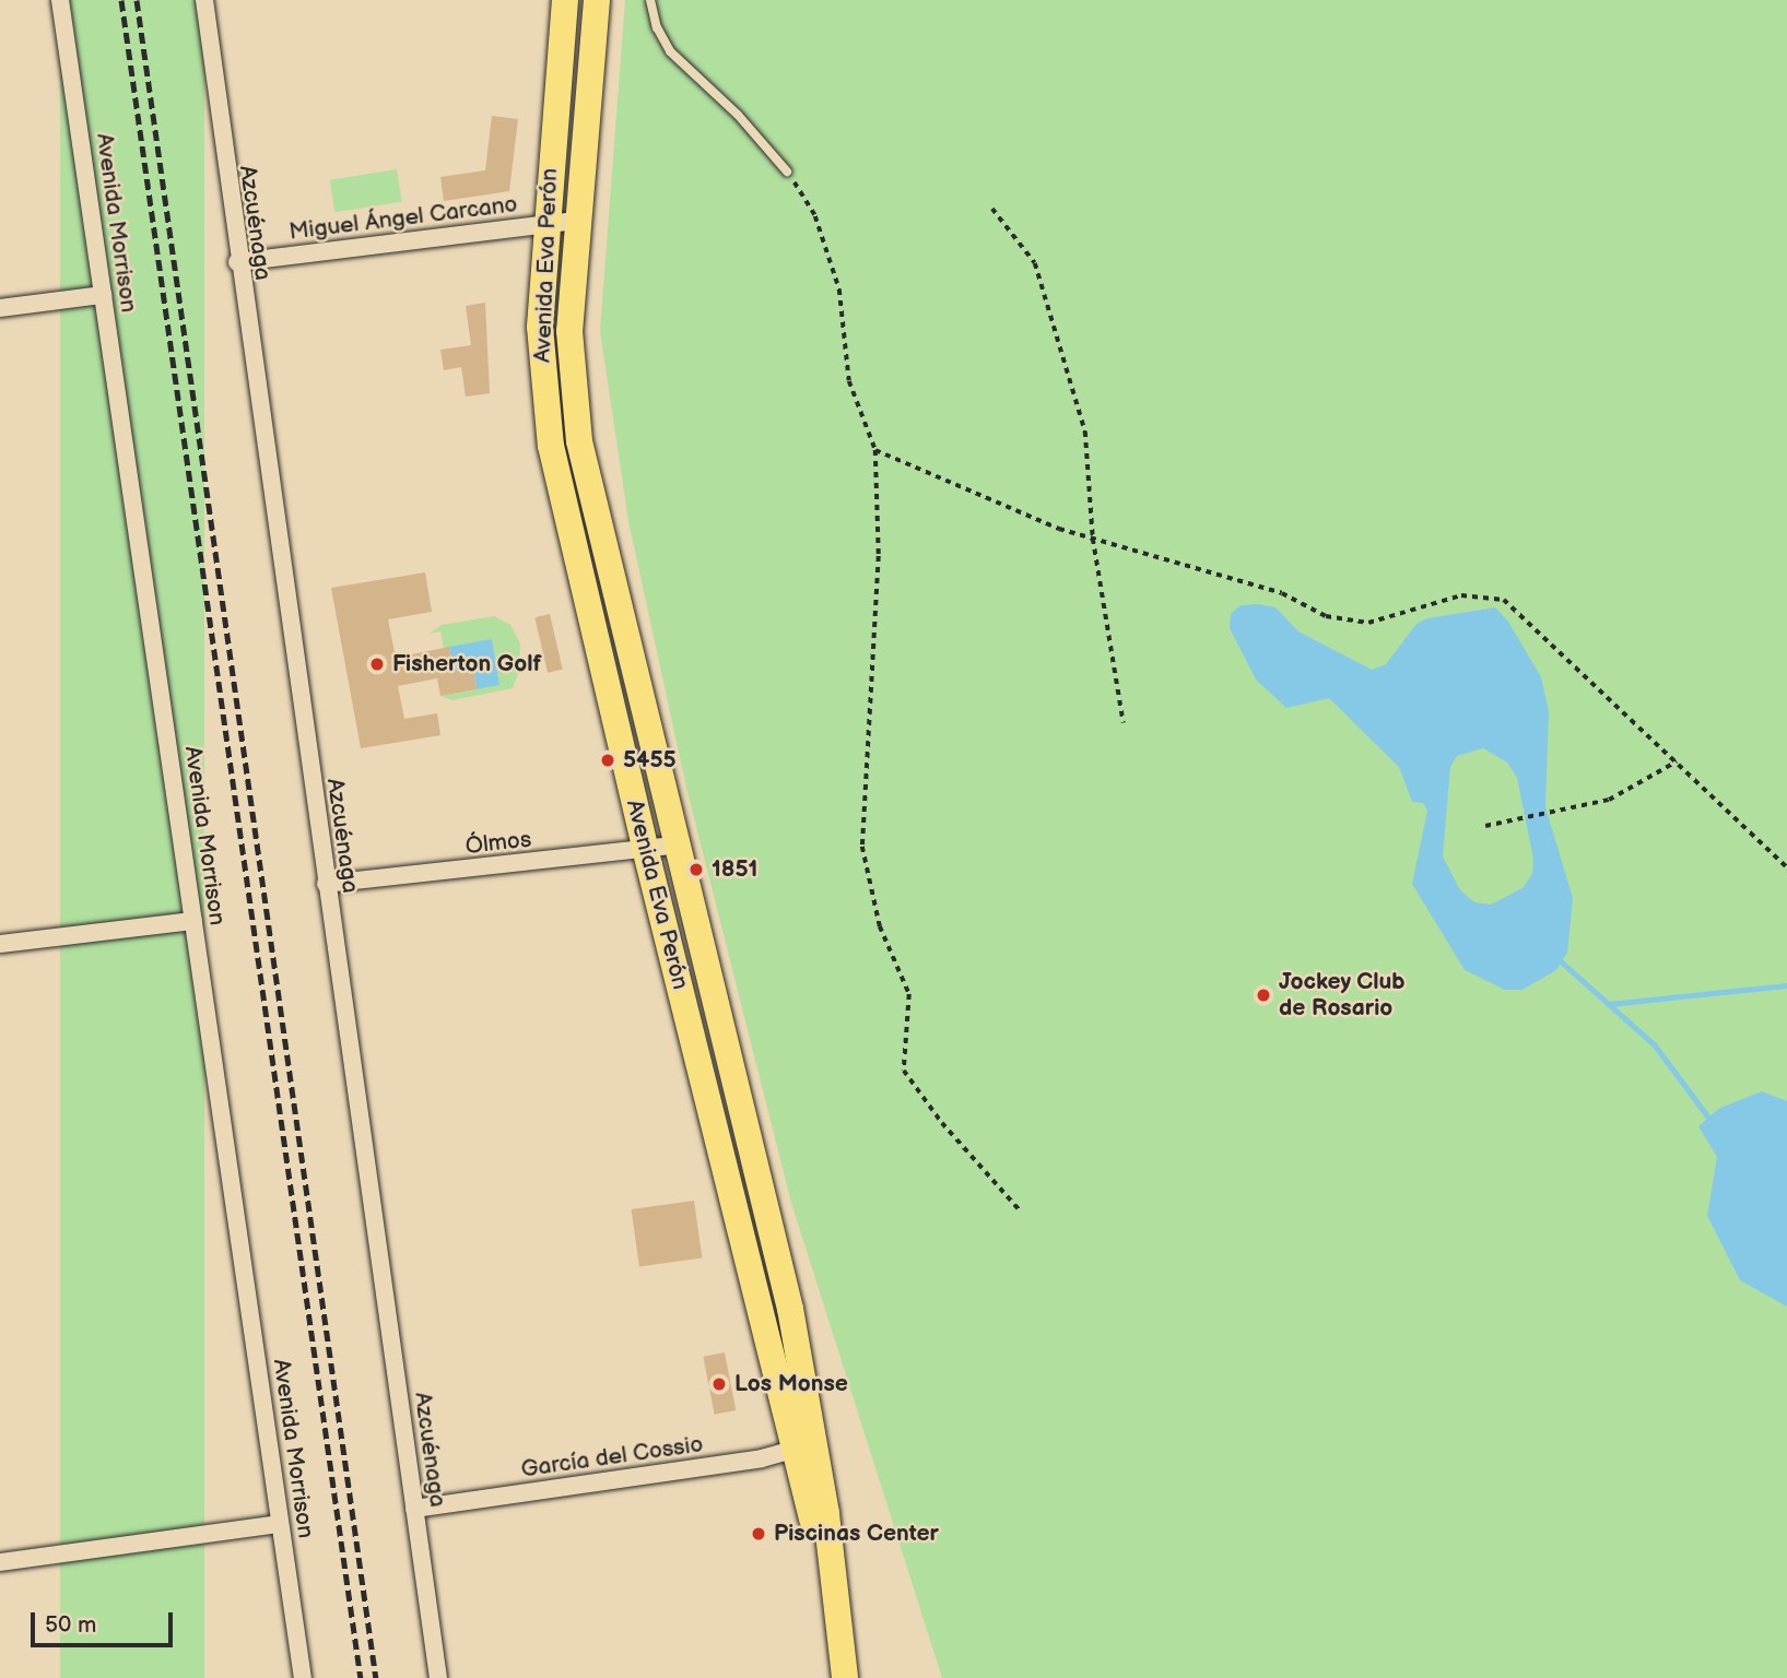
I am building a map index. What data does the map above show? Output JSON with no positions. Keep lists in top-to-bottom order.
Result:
{
  "streets": {
    "main road": ["Avenida Eva Perón"],
    "street": [
      "Miguel Ángel Carcano",
      "Avenida Morrison",
      "Azcuénaga",
      "Ólmos",
      "García del Cossio"
    ]
  },
  "crossings": [
    ["Miguel Ángel Carcano", "Azcuénaga"],
    ["Miguel Ángel Carcano", "Avenida Eva Perón"],
    ["Azcuénaga", "Ólmos"],
    ["Azcuénaga", "García del Cossio"],
    ["Avenida Eva Perón", "Ólmos"],
    ["Avenida Eva Perón", "García del Cossio"]
  ],
  "places": [
    "Fisherton Golf",
    "5455",
    "1851",
    "Jockey Club de Rosario",
    "Los Monse",
    "Piscinas Center"
  ],
  "scale_bar": "50 m"
}
